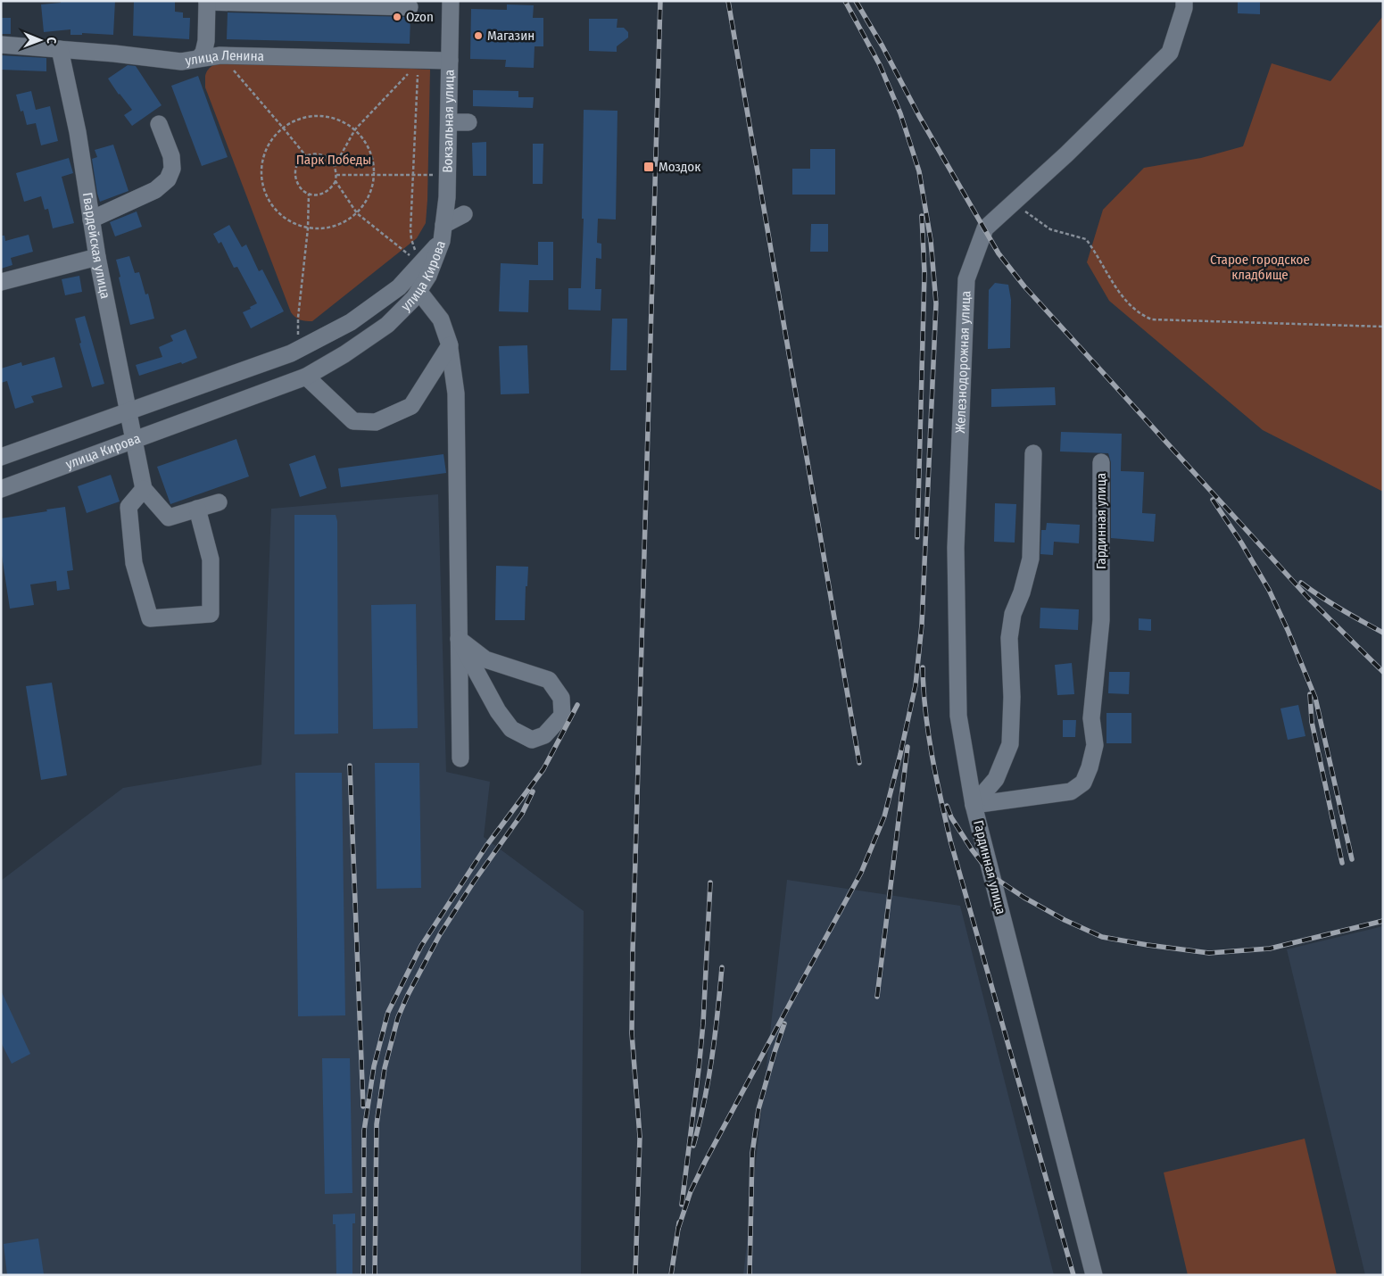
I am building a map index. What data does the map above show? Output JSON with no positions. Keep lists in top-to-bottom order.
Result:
{
  "streets": {
    "street": [
      "улица Ленина",
      "Вокзальная улица",
      "Гвардейская улица",
      "улица Кирова",
      "Железнодорожная улица",
      "Гардинная улица"
    ]
  },
  "crossings": [
    ["улица Ленина", "Вокзальная улица"],
    ["улица Ленина", "Гвардейская улица"],
    ["Вокзальная улица", "улица Кирова"],
    ["Гвардейская улица", "улица Кирова"],
    ["Железнодорожная улица", "Гардинная улица"]
  ],
  "parks": ["Парк Победы", "Старое городское кладбище"],
  "places": {
    "other": ["Ozon", "Магазин"],
    "transit": ["Моздок"]
  },
  "north": "right"
}
